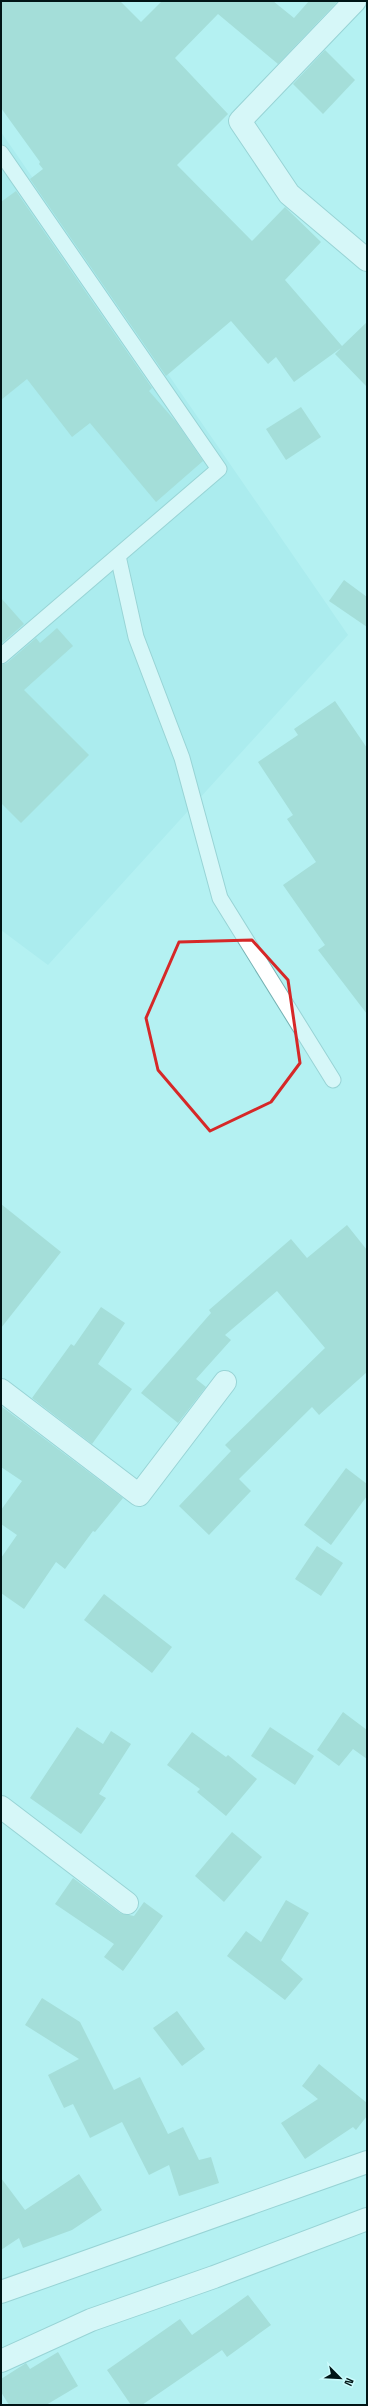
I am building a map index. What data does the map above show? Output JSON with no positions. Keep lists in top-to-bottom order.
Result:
{
  "north": "bottom right"
}
